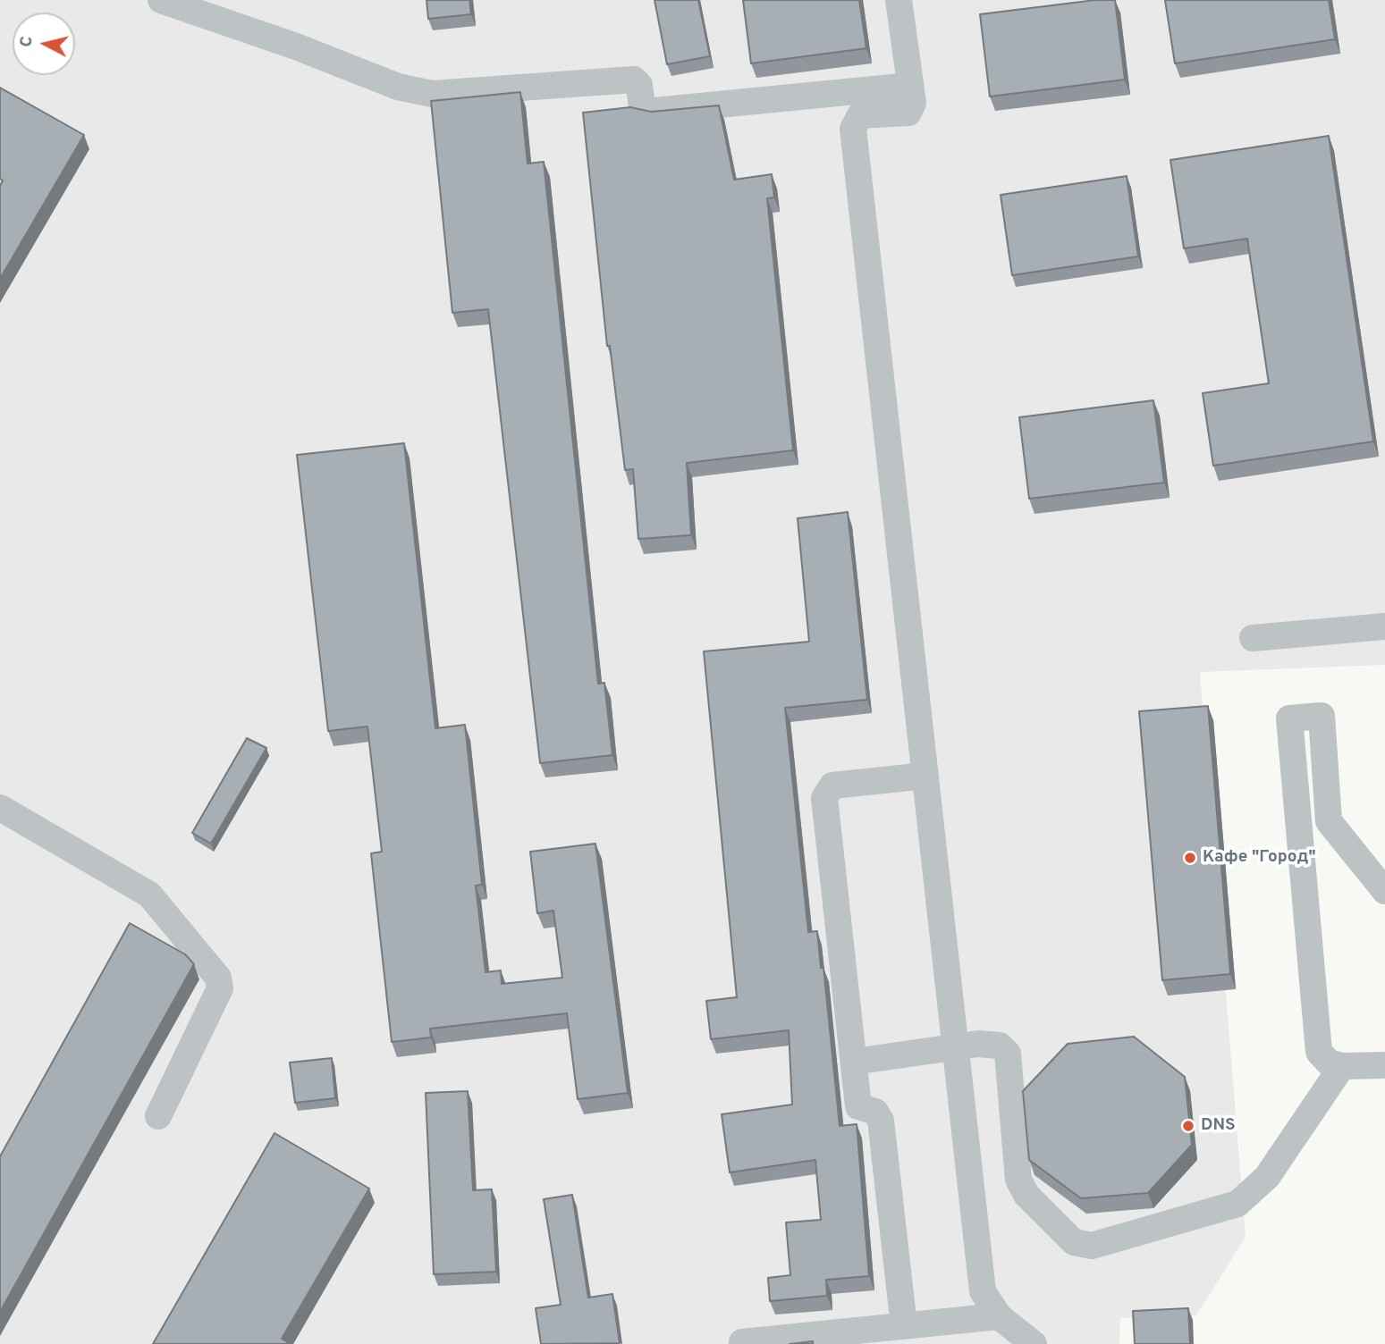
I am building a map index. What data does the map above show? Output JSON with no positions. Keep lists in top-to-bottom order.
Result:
{
  "places": ["Кафе \"Город\"", "DNS"],
  "north": "left"
}
